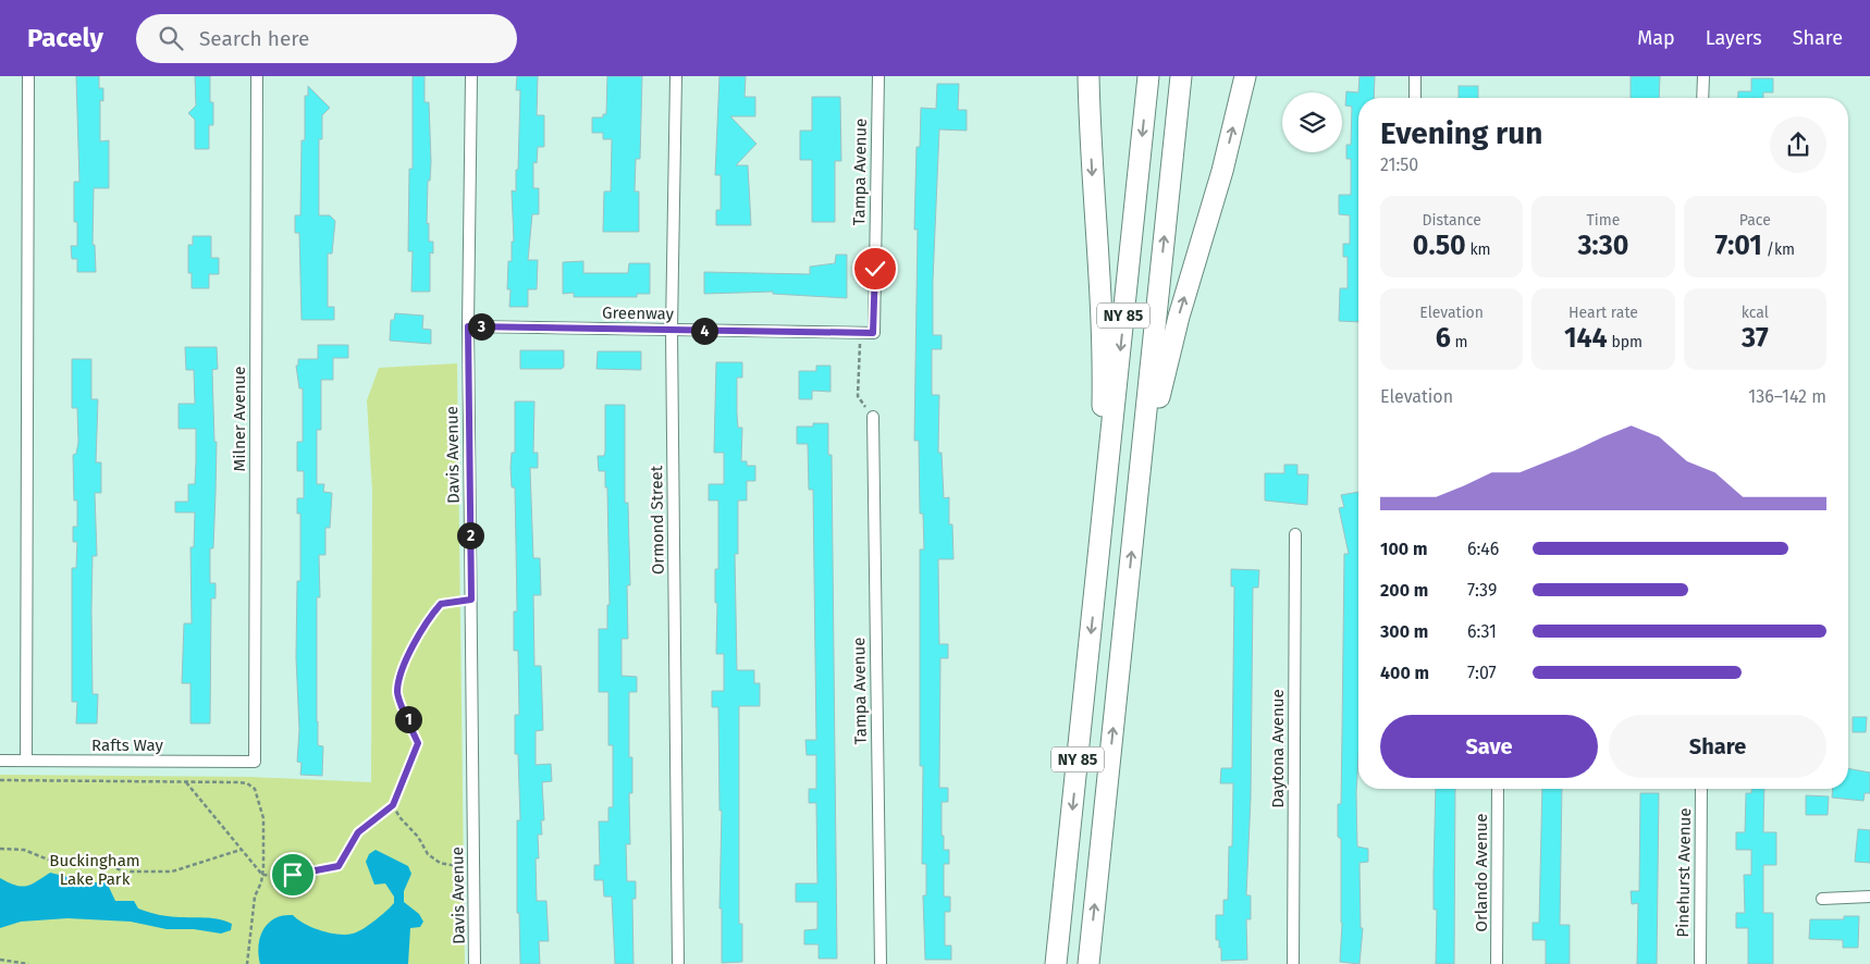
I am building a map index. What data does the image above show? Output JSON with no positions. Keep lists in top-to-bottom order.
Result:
{
  "streets": {
    "highway": ["NY 85"],
    "street": [
      "Tampa Avenue",
      "Greenway",
      "Milner Avenue",
      "Davis Avenue",
      "Ormond Street",
      "Rafts Way",
      "Daytona Avenue",
      "Orlando Avenue",
      "Pinehurst Avenue"
    ]
  },
  "crossings": [
    ["Tampa Avenue", "Greenway"],
    ["Greenway", "Davis Avenue"],
    ["Greenway", "Ormond Street"],
    ["Milner Avenue", "Rafts Way"]
  ],
  "parks": ["Buckingham Lake Park"],
  "page": {
    "header": "Pacely",
    "search": "Search here",
    "nav": ["Map", "Layers", "Share"],
    "heading": ["Evening run", "21:50"],
    "stats": [
      ["Distance", "0.50 km"],
      ["Time", "3:30"],
      ["Pace", "7:01 /km"],
      ["Elevation", "6 m"],
      ["Heart rate", "144 bpm"],
      ["kcal", "37"]
    ],
    "pins": [
      "3",
      "4",
      "2",
      "1"
    ],
    "chart": ["Elevation", "136–142 m"],
    "list": [
      {
        "name": "100 m",
        "note": "6:46"
      },
      {
        "name": "200 m",
        "note": "7:39"
      },
      {
        "name": "300 m",
        "note": "6:31"
      },
      {
        "name": "400 m",
        "note": "7:07"
      }
    ],
    "buttons": ["Save", "Share"]
  }
}
